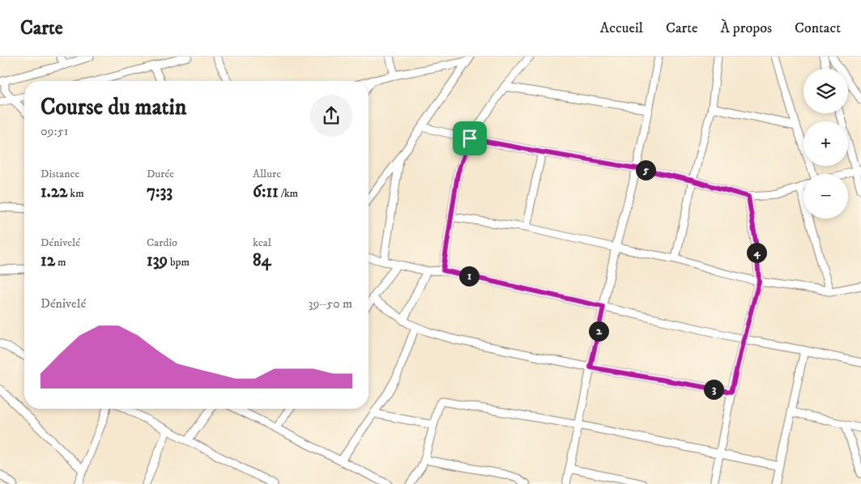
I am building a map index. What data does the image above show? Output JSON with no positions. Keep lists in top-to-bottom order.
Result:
{
  "page": {
    "header": "Carte",
    "nav": [
      "Accueil",
      "Carte",
      "À propos",
      "Contact"
    ],
    "map_buttons": ["+", "−"],
    "heading": ["Course du matin", "09:51"],
    "stats": [
      ["Distance", "1.22 km"],
      ["Durée", "7:33"],
      ["Allure", "6:11 /km"],
      ["Dénivelé", "12 m"],
      ["Cardio", "139 bpm"],
      ["kcal", "84"]
    ],
    "pins": [
      "5",
      "4",
      "1",
      "2",
      "3"
    ],
    "chart": ["Dénivelé", "39–50 m"]
  }
}
